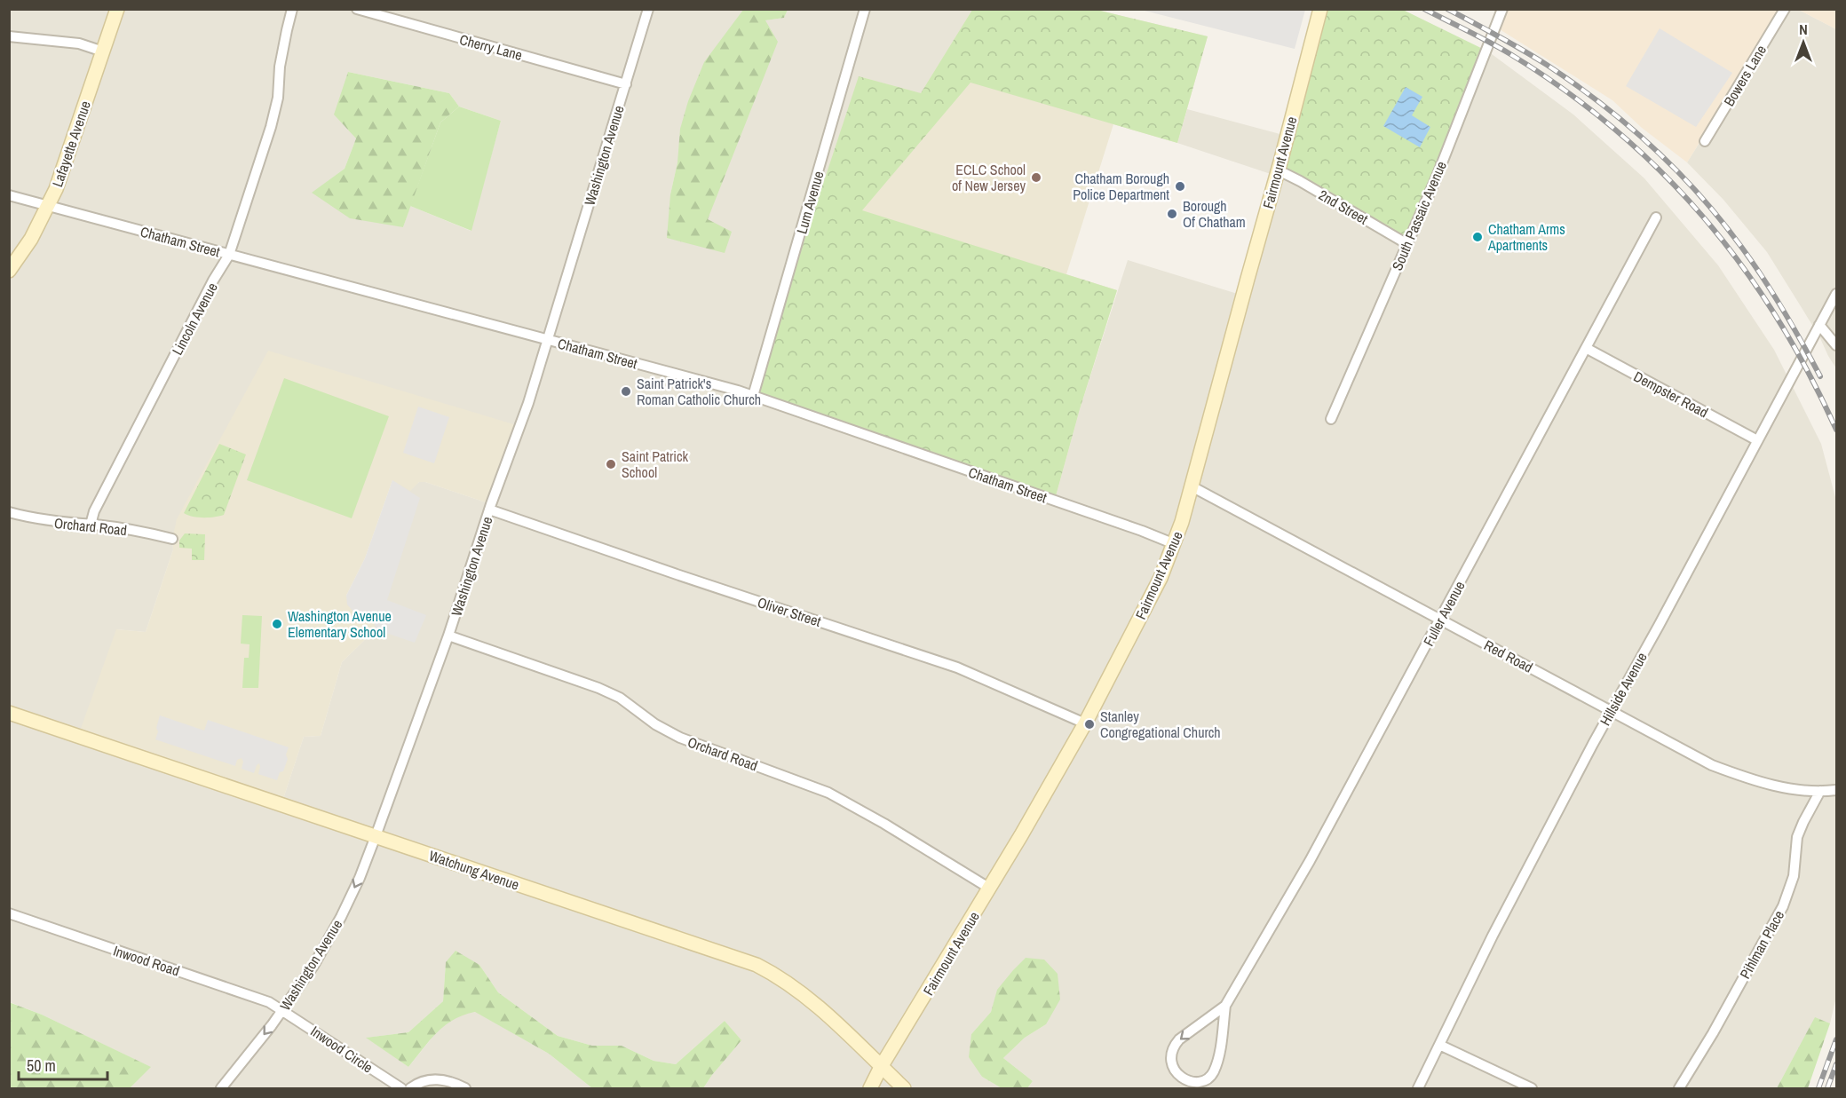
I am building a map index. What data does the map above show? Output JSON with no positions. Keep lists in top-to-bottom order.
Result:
{
  "streets": {
    "main road": ["Lafayette Avenue", "Fairmount Avenue", "Watchung Avenue"],
    "street": [
      "Cherry Lane",
      "Bowers Lane",
      "Washington Avenue",
      "Lum Avenue",
      "2nd Street",
      "South Passaic Avenue",
      "Chatham Street",
      "Lincoln Avenue",
      "Dempster Road",
      "Orchard Road",
      "Oliver Street",
      "Fuller Avenue",
      "Red Road",
      "Hillside Avenue",
      "Pihlman Place",
      "Inwood Road",
      "Inwood Circle"
    ]
  },
  "crossings": [
    ["Cherry Lane", "Washington Avenue"],
    ["Lafayette Avenue", "Chatham Street"],
    ["Washington Avenue", "Chatham Street"],
    ["Washington Avenue", "Orchard Road"],
    ["Washington Avenue", "Oliver Street"],
    ["Washington Avenue", "Watchung Avenue"],
    ["Washington Avenue", "Inwood Road"],
    ["Washington Avenue", "Inwood Circle"],
    ["Fairmount Avenue", "2nd Street"],
    ["Fairmount Avenue", "Chatham Street"],
    ["Fairmount Avenue", "Orchard Road"],
    ["Fairmount Avenue", "Oliver Street"],
    ["Fairmount Avenue", "Red Road"],
    ["Fairmount Avenue", "Watchung Avenue"],
    ["Lum Avenue", "Chatham Street"],
    ["2nd Street", "South Passaic Avenue"],
    ["Chatham Street", "Lincoln Avenue"],
    ["Lincoln Avenue", "Orchard Road"],
    ["Dempster Road", "Fuller Avenue"],
    ["Dempster Road", "Hillside Avenue"],
    ["Fuller Avenue", "Red Road"],
    ["Red Road", "Hillside Avenue"],
    ["Red Road", "Pihlman Place"],
    ["Inwood Road", "Inwood Circle"]
  ],
  "places": [
    "ECLC School of New Jersey",
    "Chatham Borough Police Department",
    "Borough Of Chatham",
    "Chatham Arms Apartments",
    "Saint Patrick's Roman Catholic Church",
    "Saint Patrick School",
    "Washington Avenue Elementary School",
    "Stanley Congregational Church"
  ],
  "scale_bar": "50 m",
  "north": "top"
}
